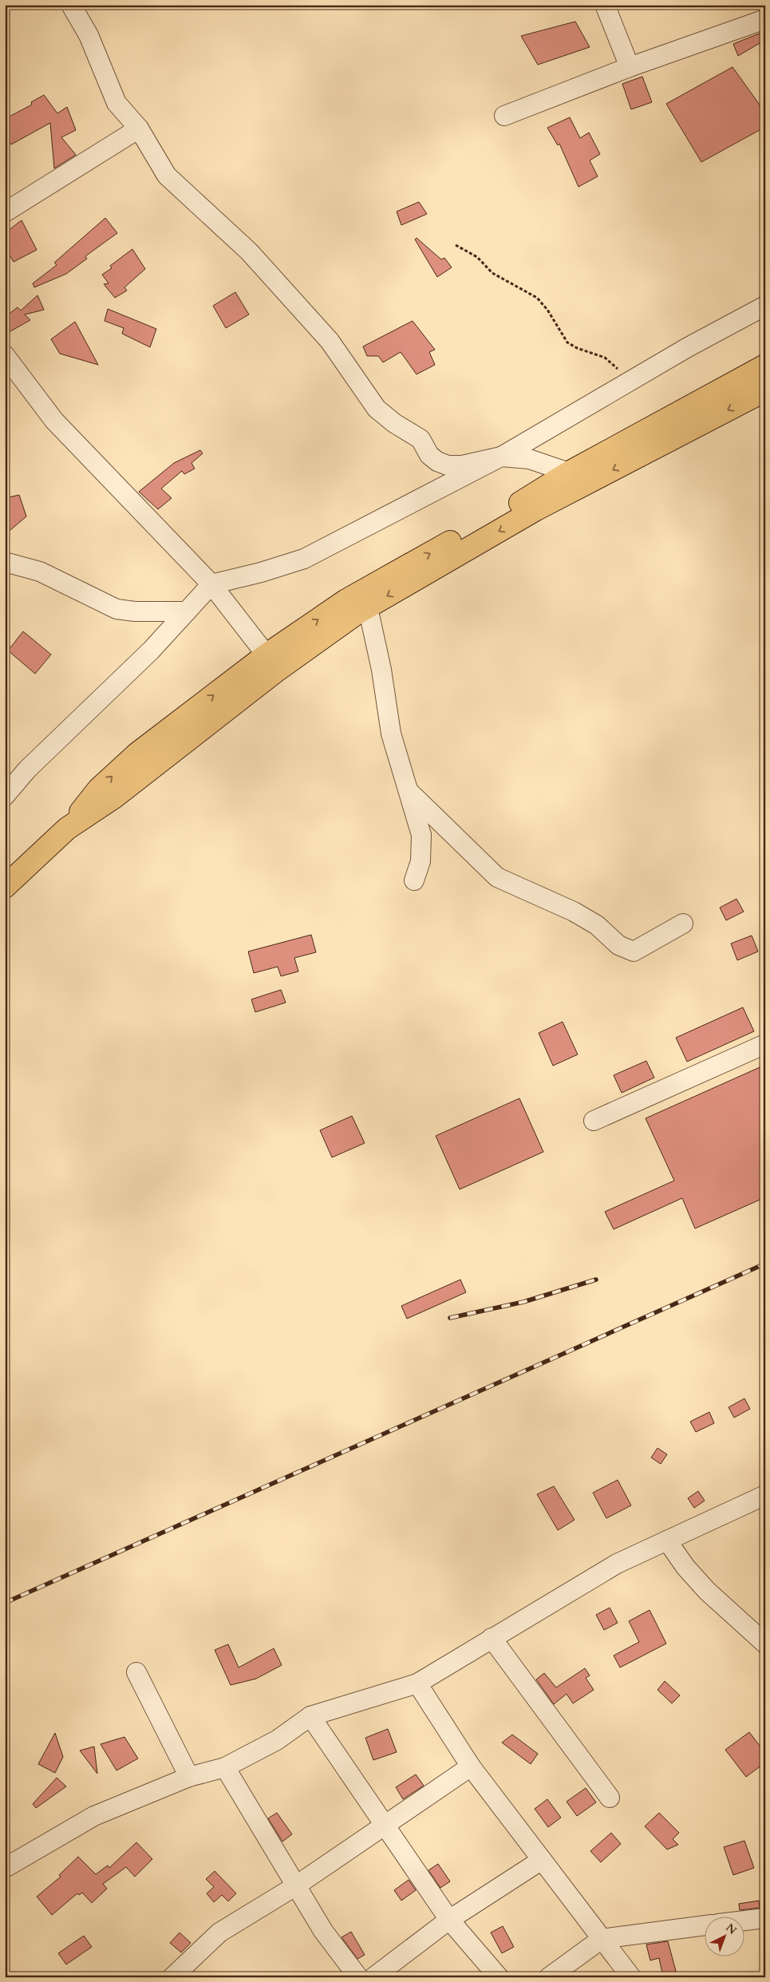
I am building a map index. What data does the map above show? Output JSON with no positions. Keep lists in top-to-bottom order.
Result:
{
  "north": "top right"
}
